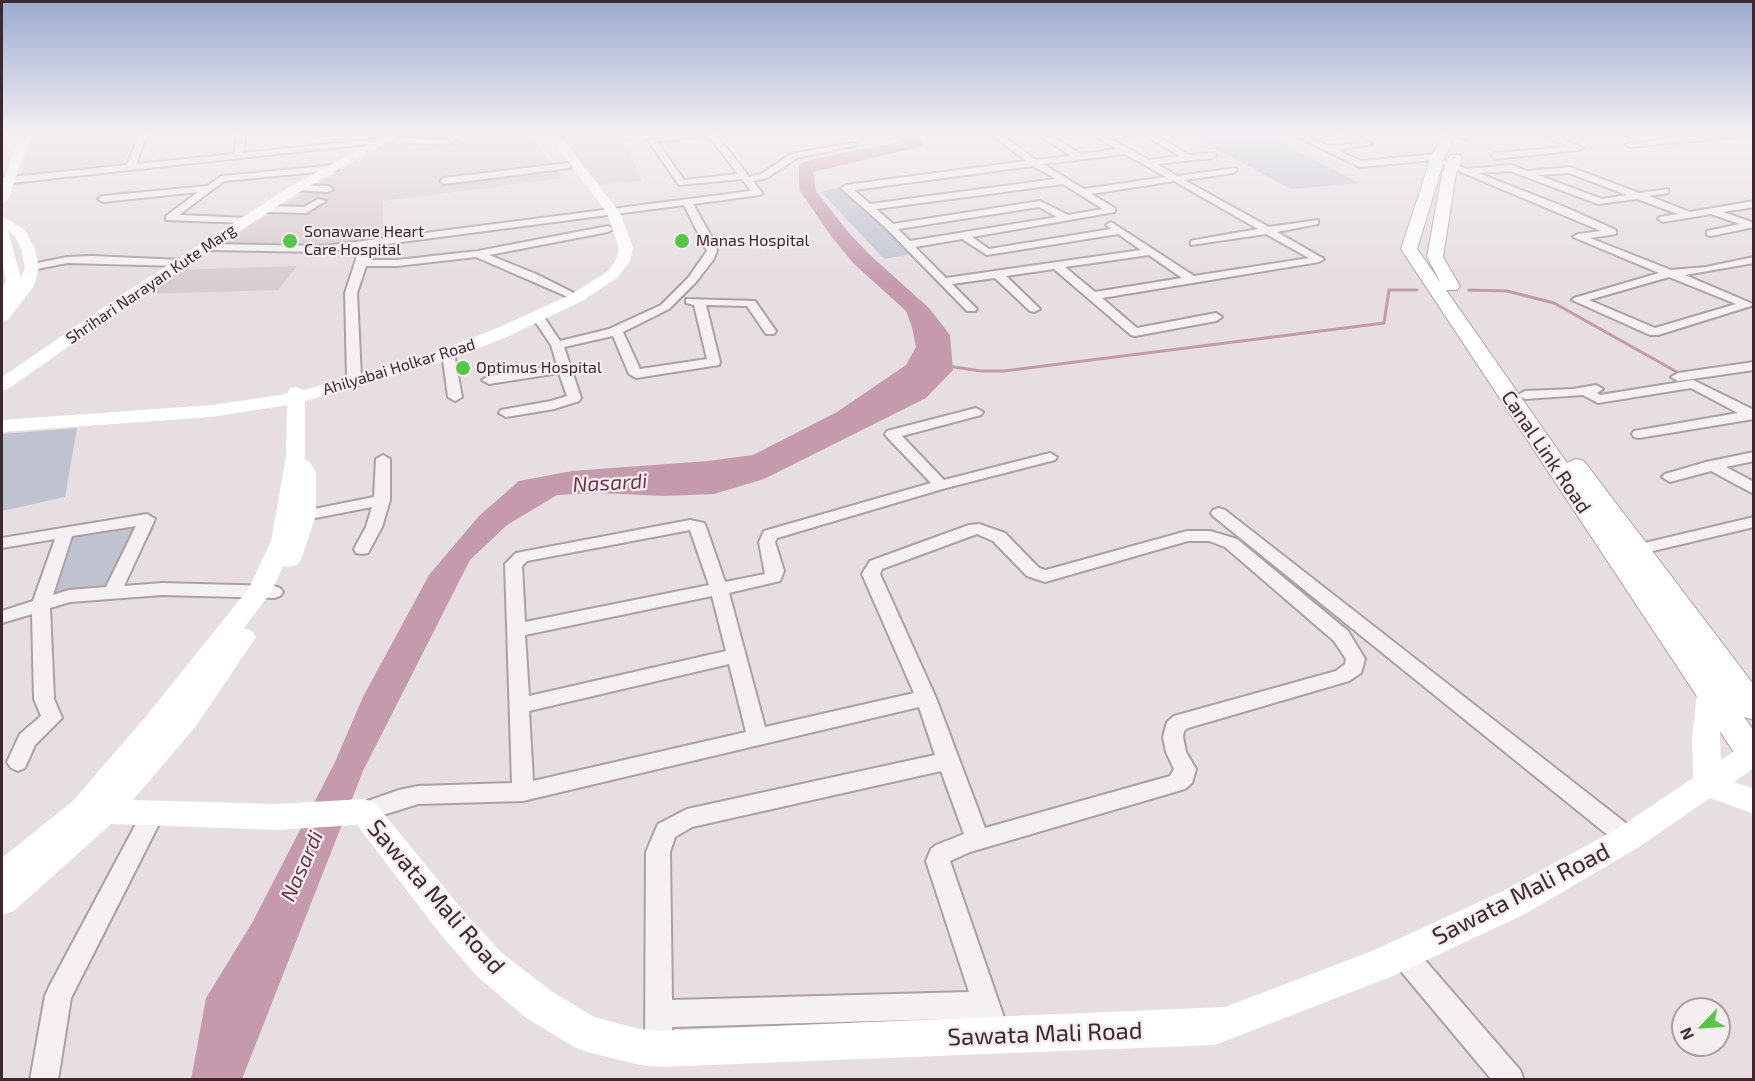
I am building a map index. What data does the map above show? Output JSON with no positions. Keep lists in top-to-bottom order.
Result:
{
  "streets": {
    "main road": [
      "Shrihari Narayan Kute Marg",
      "Ahilyabai Holkar Road",
      "Canal Link Road",
      "Sawata Mali Road"
    ]
  },
  "crossings": [
    ["Canal Link Road", "Sawata Mali Road"]
  ],
  "water": ["Nasardi"],
  "places": ["Sonawane Heart Care Hospital", "Manas Hospital", "Optimus Hospital"],
  "north": "bottom left"
}
